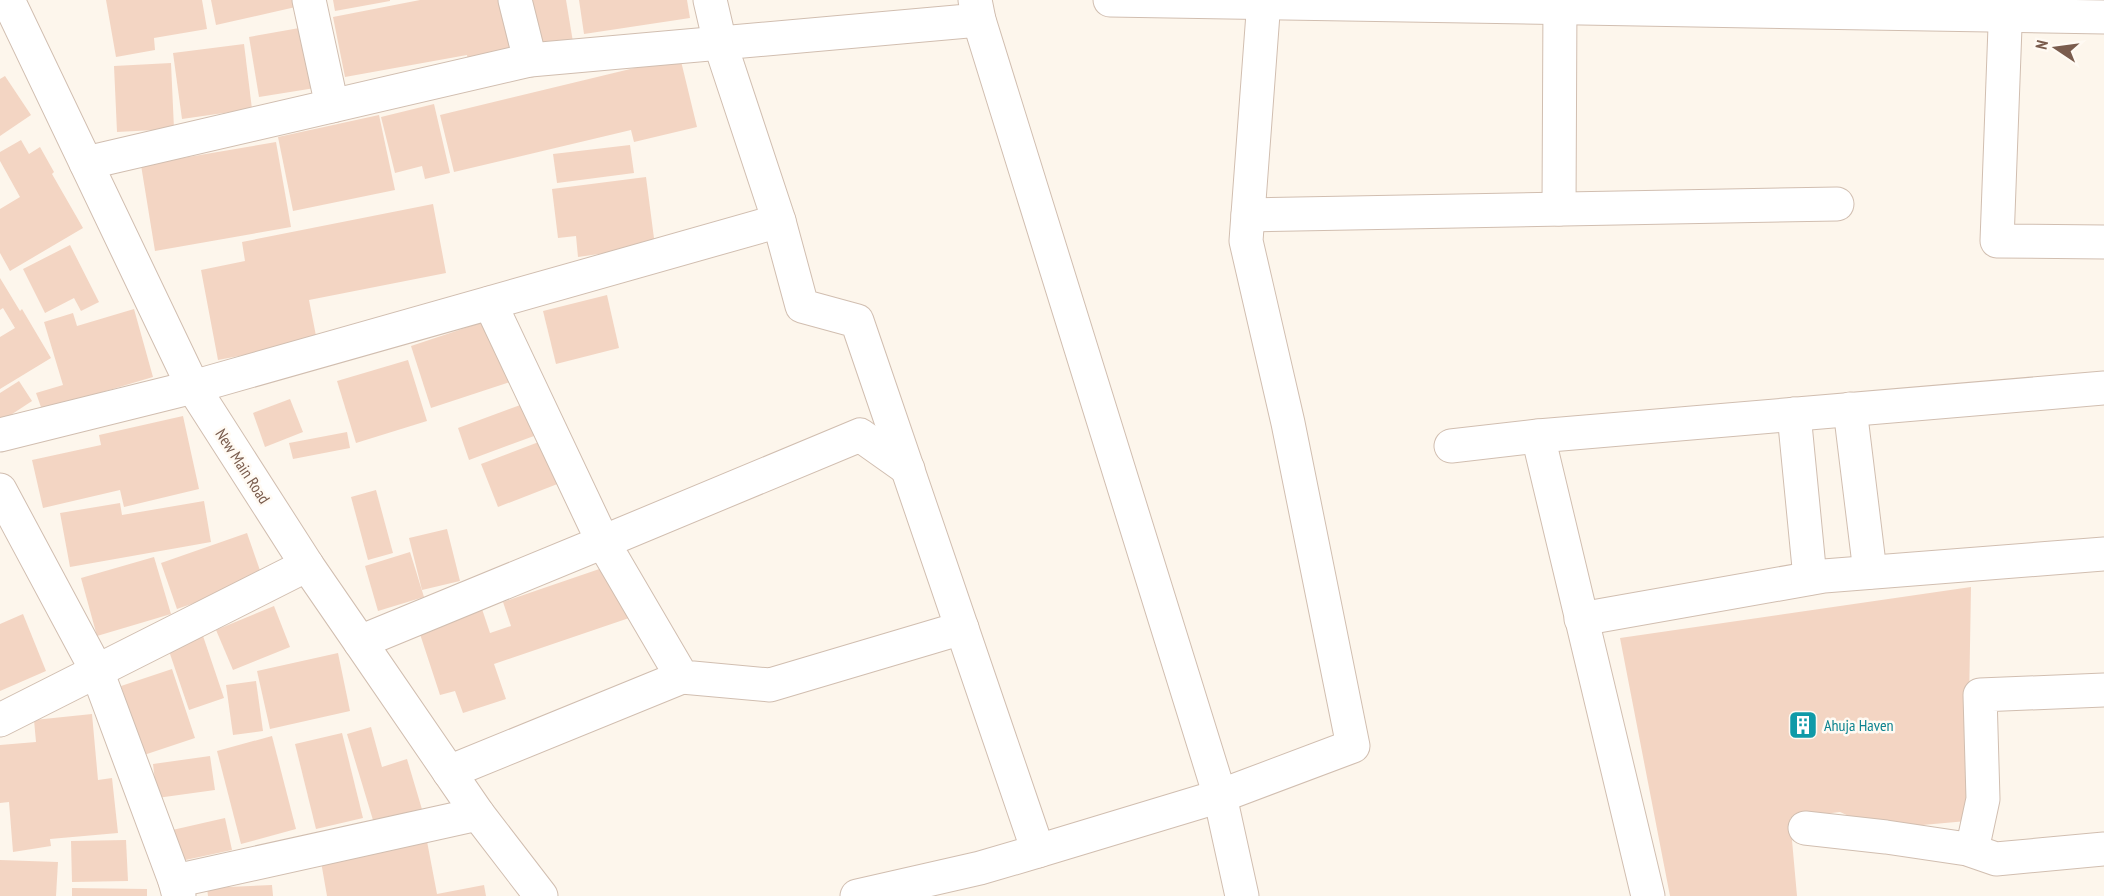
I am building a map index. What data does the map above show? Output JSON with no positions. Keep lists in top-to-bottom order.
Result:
{
  "streets": {
    "street": ["New Main Road"]
  },
  "places": {
    "building": ["Ahuja Haven"]
  },
  "north": "left"
}
